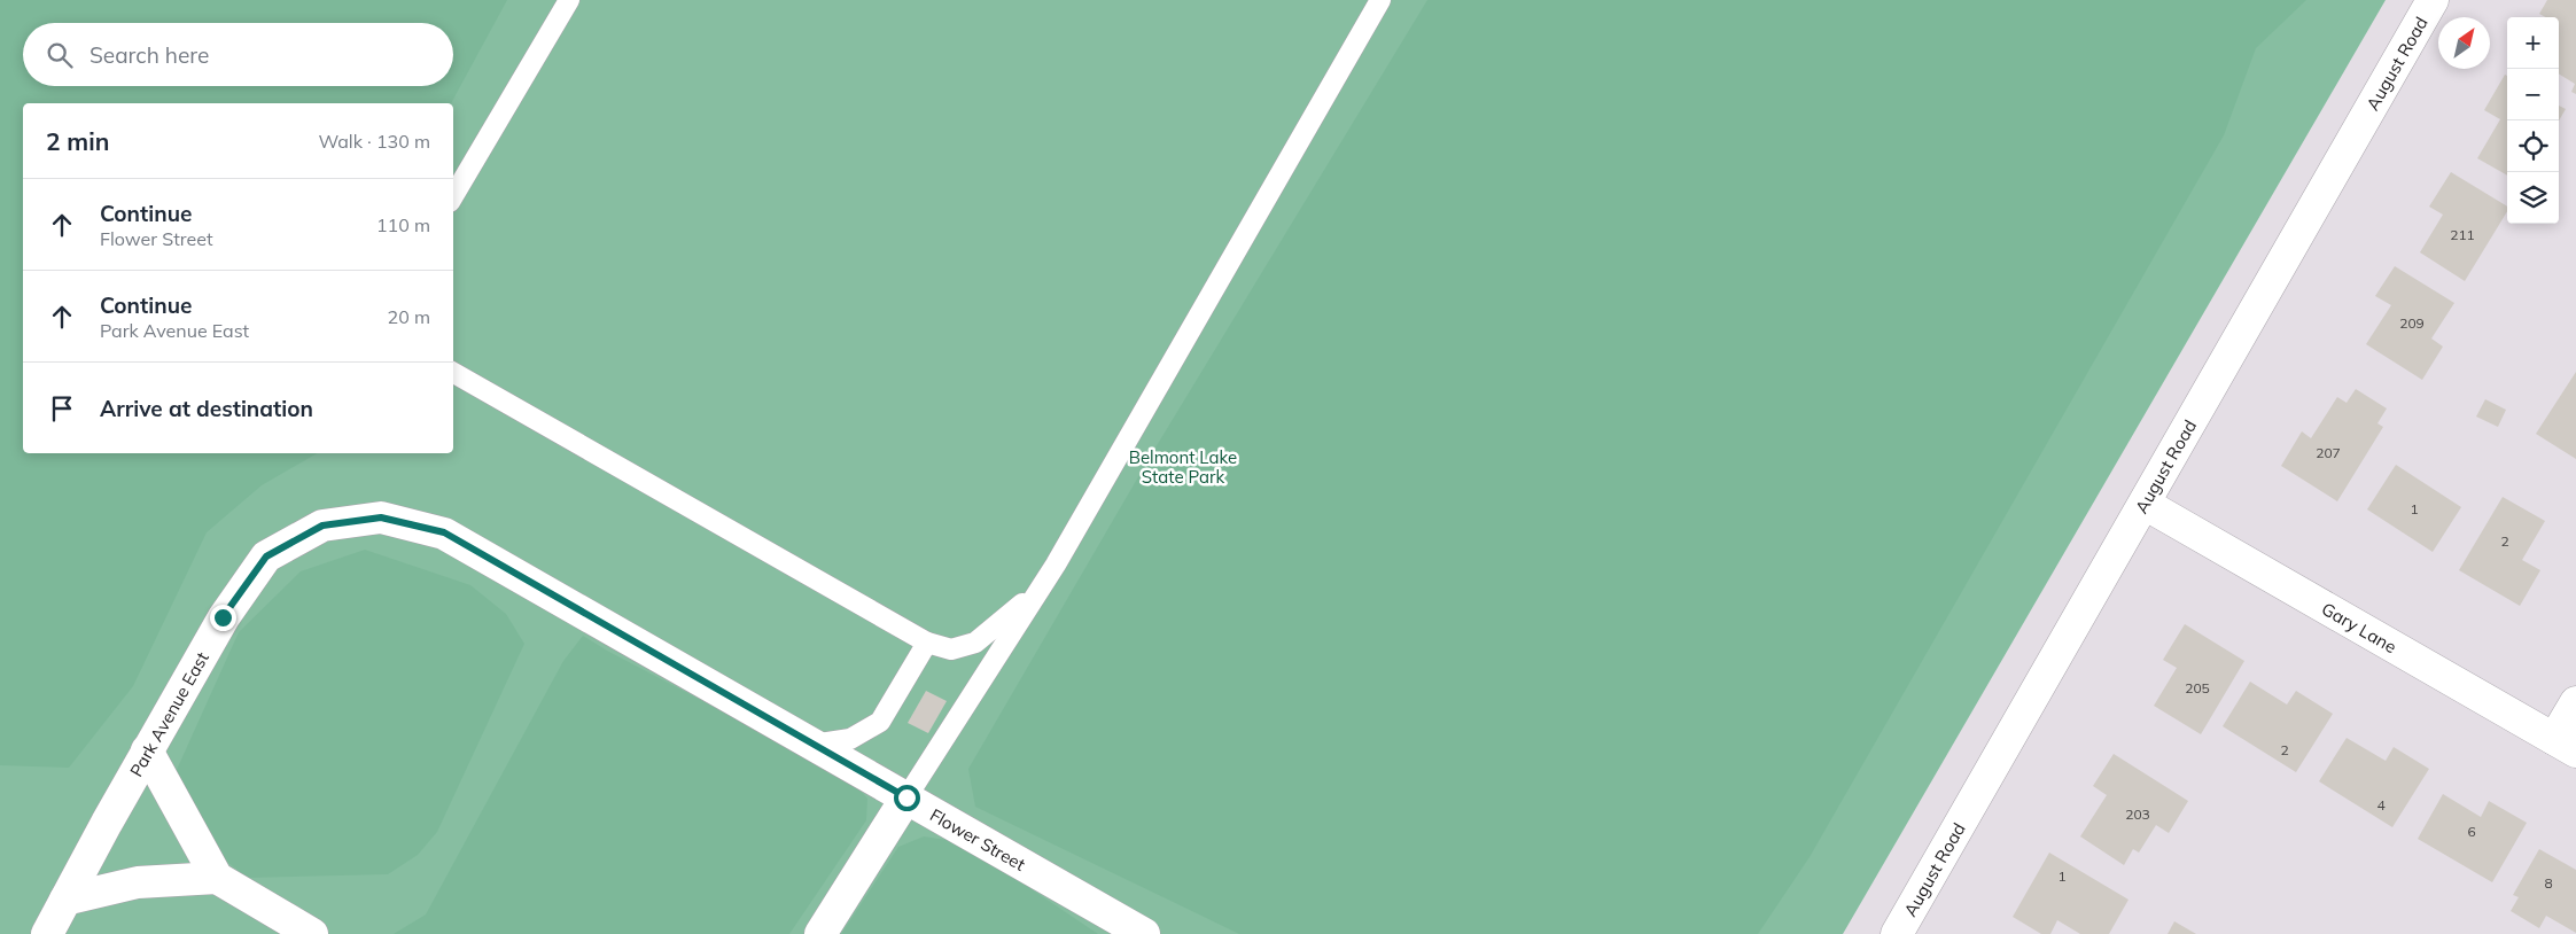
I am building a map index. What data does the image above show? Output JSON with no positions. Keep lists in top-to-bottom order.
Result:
{
  "streets": {
    "street": [
      "August Road",
      "Gary Lane",
      "Park Avenue East",
      "Flower Street"
    ]
  },
  "crossings": [
    ["August Road", "Gary Lane"],
    ["Park Avenue East", "Flower Street"]
  ],
  "parks": ["Belmont Lake State Park"],
  "house_numbers": [
    "211",
    "209",
    "207",
    "1",
    "2",
    "205",
    "2",
    "4",
    "203",
    "6",
    "1",
    "8"
  ],
  "north": "top right",
  "page": {
    "map_buttons": ["+", "−"],
    "search": "Search here",
    "heading": ["2 min", "Walk · 130 m"],
    "list": [
      ["Continue", "Flower Street", "110 m"],
      ["Continue", "Park Avenue East", "20 m"],
      "Arrive at destination"
    ]
  }
}
